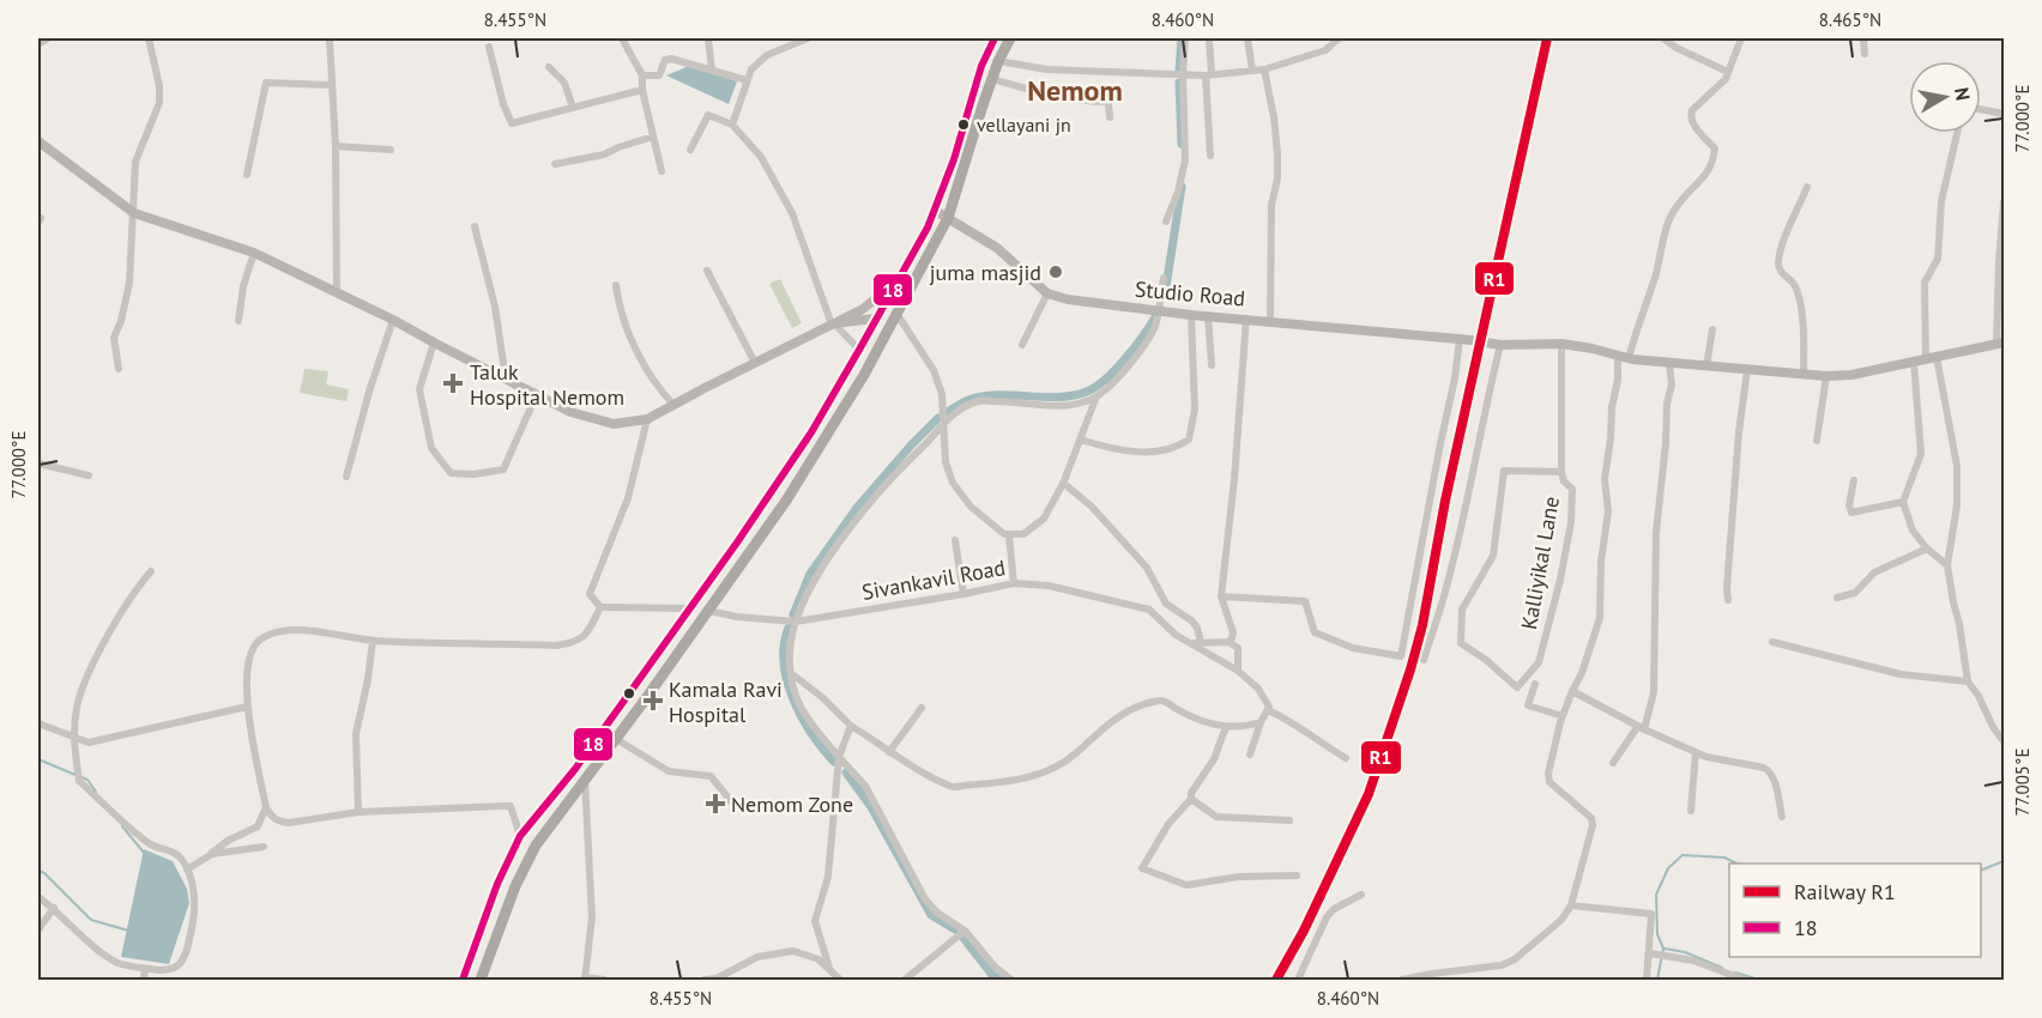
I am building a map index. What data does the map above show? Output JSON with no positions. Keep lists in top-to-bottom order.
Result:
{
  "streets": {
    "street": ["Studio Road", "Kalliyikal Lane", "Sivankavil Road"]
  },
  "crossings": [
    ["Studio Road", "Kalliyikal Lane"]
  ],
  "districts": ["Nemom"],
  "places": {
    "other": ["vellayani jn", "juma masjid"],
    "health": ["Taluk Hospital Nemom", "Kamala Ravi Hospital", "Nemom Zone"]
  },
  "lines": ["rail line R1", "transit line 18"],
  "legend": ["Railway R1", "18"],
  "north": "right",
  "coordinates": [
    "8.455°N",
    "8.460°N",
    "8.465°N",
    "77.000°E",
    "77.005°E"
  ]
}
